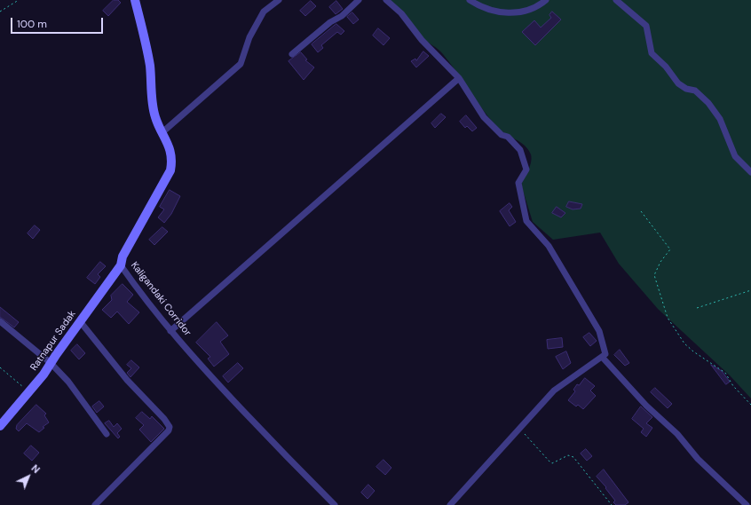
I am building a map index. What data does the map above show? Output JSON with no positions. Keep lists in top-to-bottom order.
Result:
{
  "streets": {
    "main road": ["Kaligandaki Corridor", "Ratnapur Sadak"]
  },
  "crossings": [
    ["Kaligandaki Corridor", "Ratnapur Sadak"]
  ],
  "scale_bar": "100 m",
  "north": "top right"
}
